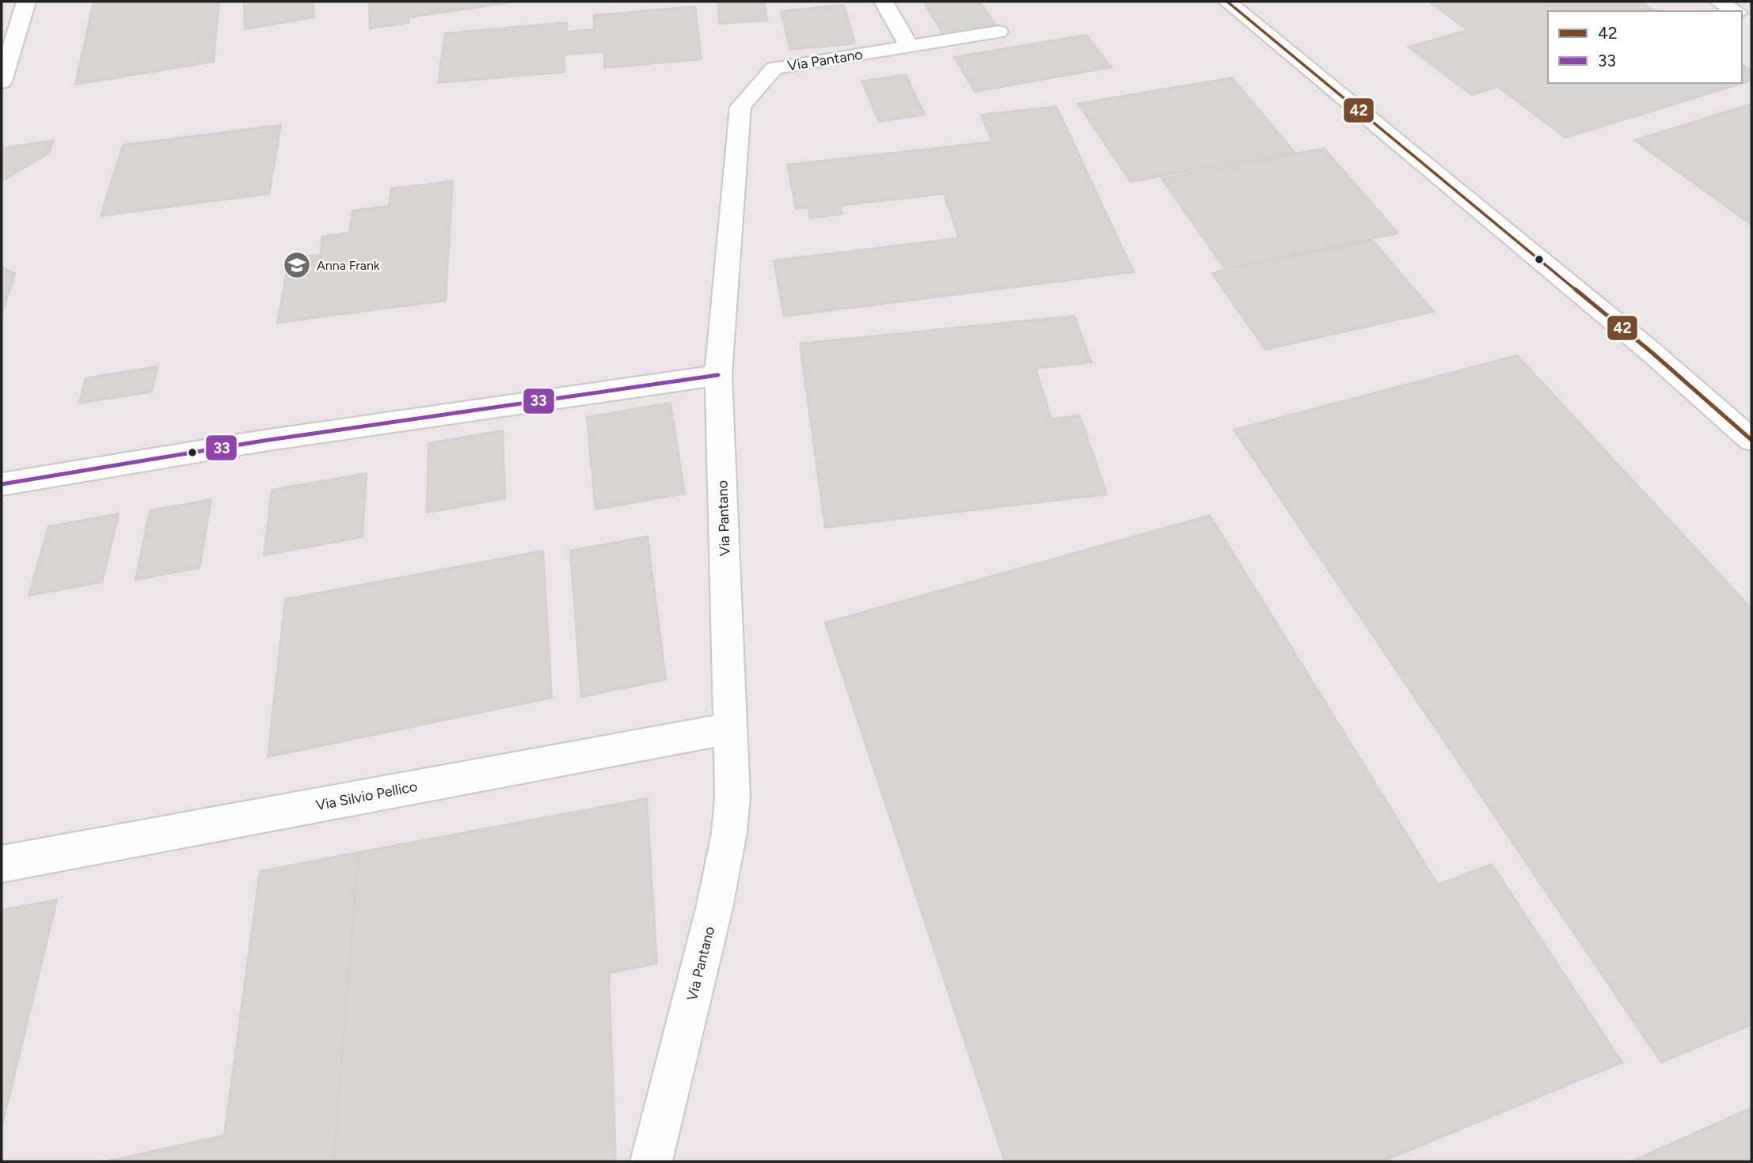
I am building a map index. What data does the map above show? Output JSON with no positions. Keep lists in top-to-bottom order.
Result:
{
  "streets": {
    "street": ["Via Pantano", "Via Silvio Pellico"]
  },
  "crossings": [
    ["Via Pantano", "Via Silvio Pellico"]
  ],
  "places": {
    "school or university": ["Anna Frank"]
  },
  "lines": ["transit line 42", "transit line 33"],
  "legend": ["42", "33"]
}
